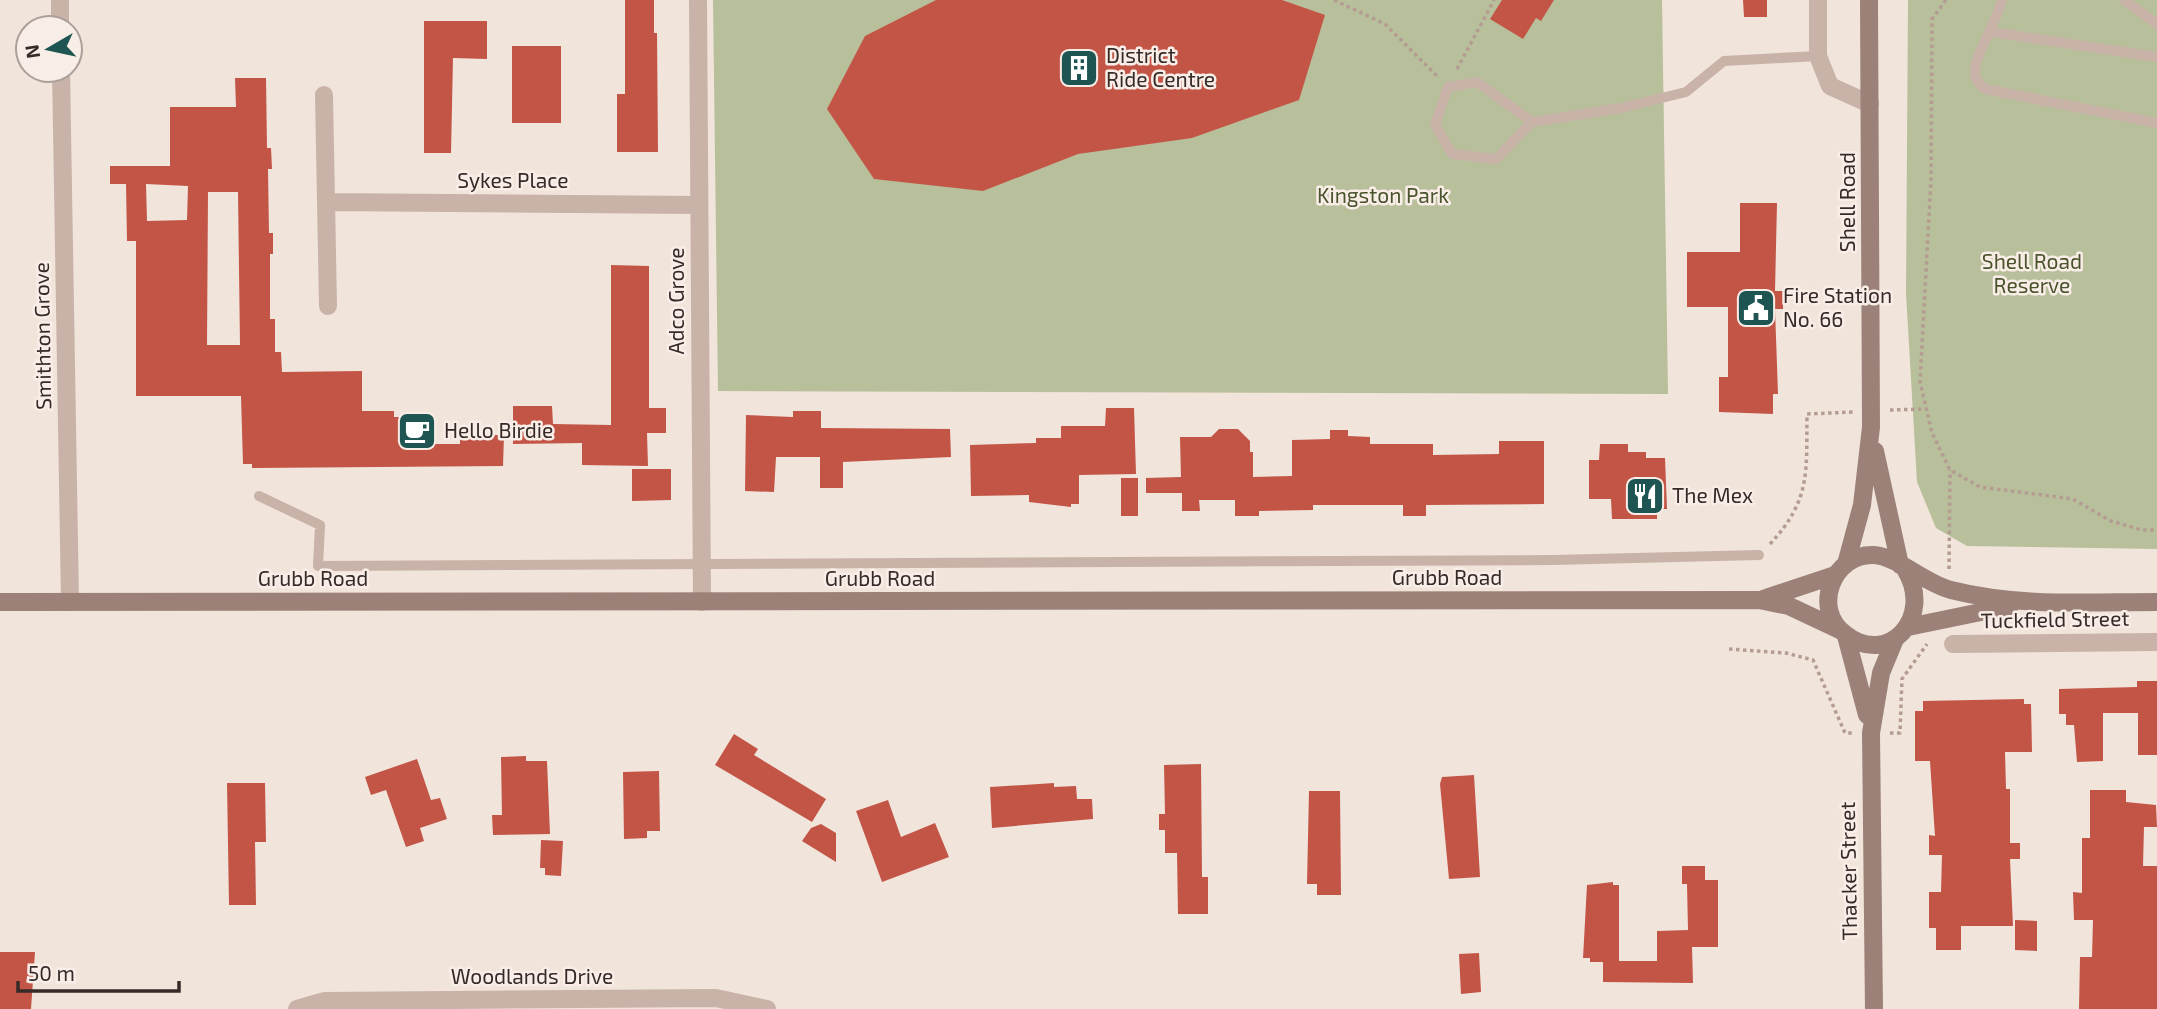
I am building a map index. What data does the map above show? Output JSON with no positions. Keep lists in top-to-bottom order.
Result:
{
  "streets": {
    "main road": [
      "Shell Road",
      "Grubb Road",
      "Tuckfield Street",
      "Thacker Street"
    ],
    "street": [
      "Sykes Place",
      "Adco Grove",
      "Smithton Grove",
      "Woodlands Drive"
    ]
  },
  "crossings": [
    ["Sykes Place", "Adco Grove"],
    ["Shell Road", "Grubb Road"],
    ["Shell Road", "Tuckfield Street"],
    ["Shell Road", "Thacker Street"],
    ["Adco Grove", "Grubb Road"],
    ["Smithton Grove", "Grubb Road"],
    ["Grubb Road", "Tuckfield Street"],
    ["Grubb Road", "Thacker Street"],
    ["Tuckfield Street", "Thacker Street"]
  ],
  "parks": ["Kingston Park", "Shell Road Reserve"],
  "places": {
    "building": ["District Ride Centre"],
    "public building": ["Fire Station No. 66"],
    "cafe": ["Hello Birdie"],
    "restaurant": ["The Mex"]
  },
  "scale_bar": "50 m",
  "north": "left"
}
